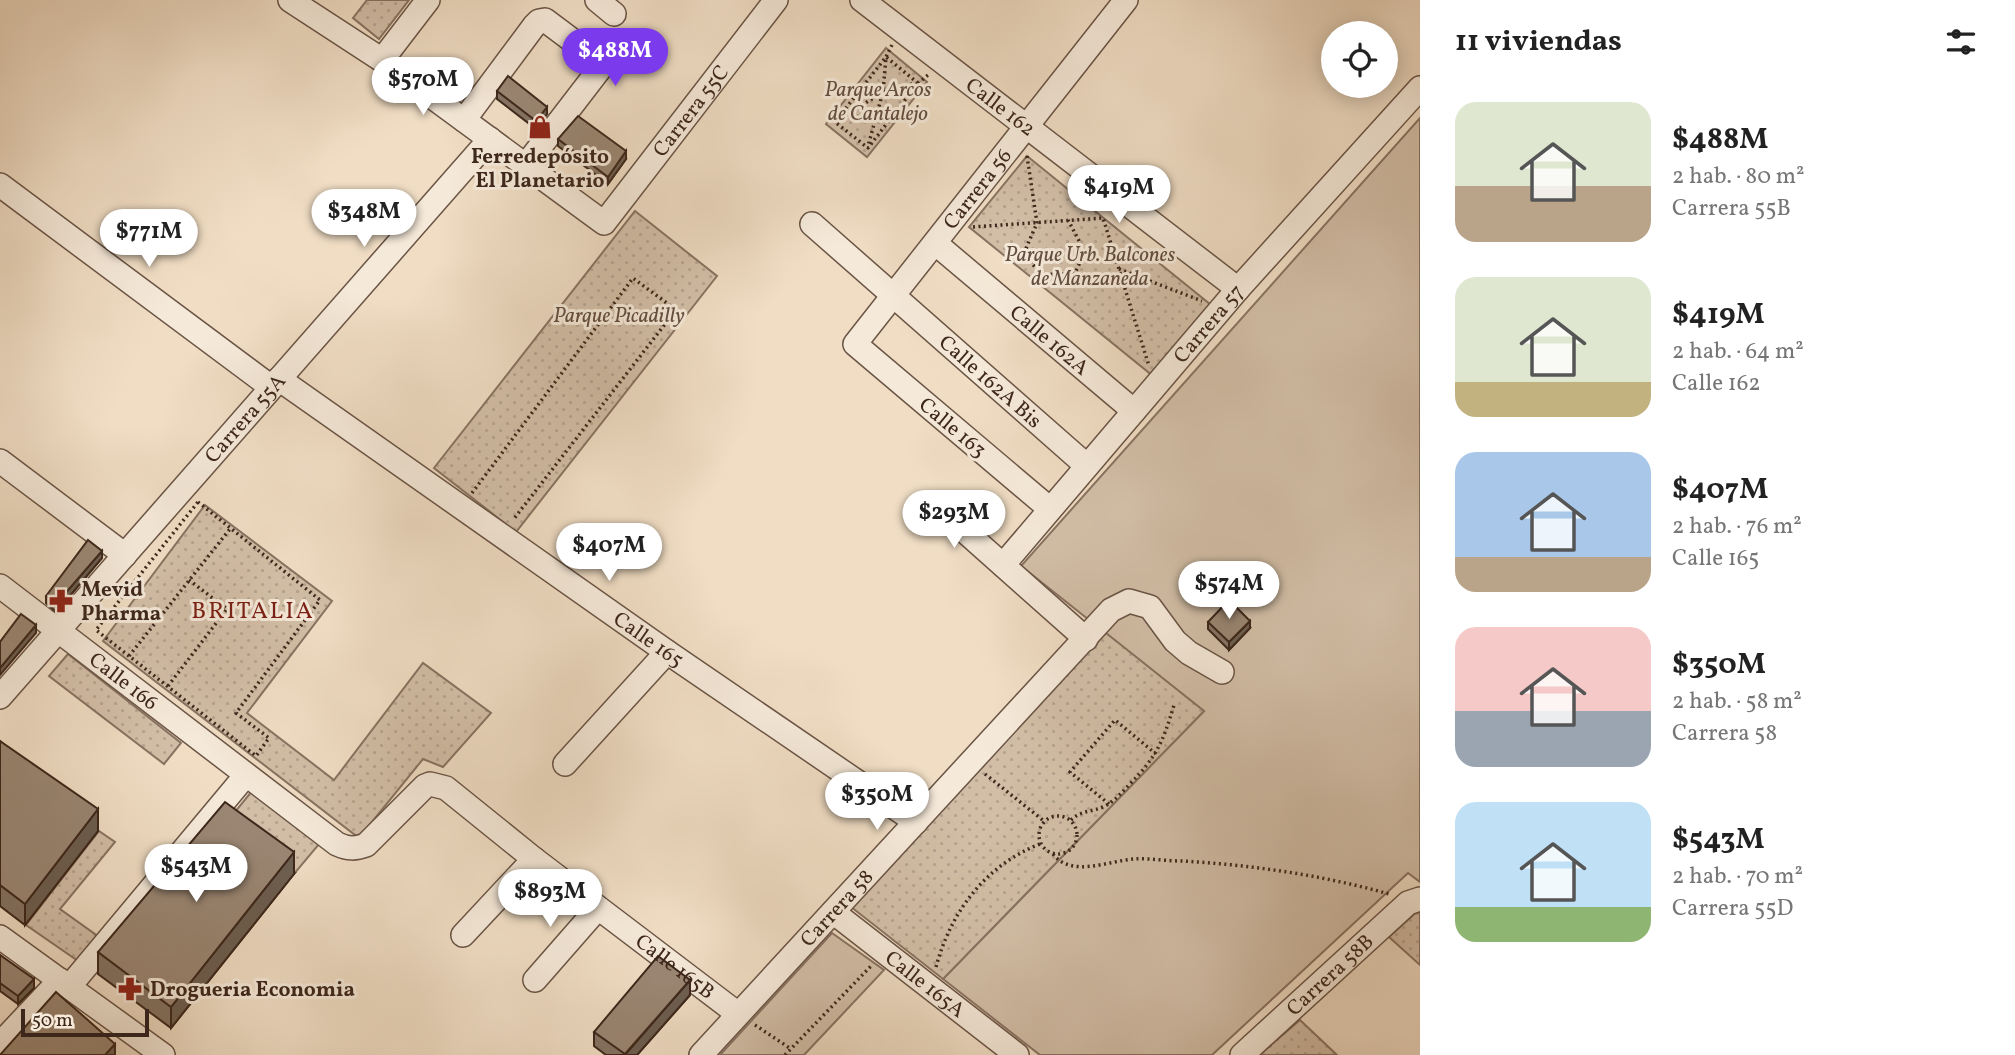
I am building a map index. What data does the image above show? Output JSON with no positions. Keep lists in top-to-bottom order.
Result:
{
  "streets": {
    "street": [
      "Calle 162",
      "Carrera 55C",
      "Carrera 56",
      "Carrera 57",
      "Calle 162A",
      "Calle 162A Bis",
      "Carrera 55A",
      "Calle 163",
      "Calle 165",
      "Calle 166",
      "Carrera 58",
      "Calle 165B",
      "Carrera 58B",
      "Calle 165A"
    ]
  },
  "crossings": [
    ["Calle 162", "Carrera 56"],
    ["Calle 162", "Carrera 57"],
    ["Carrera 56", "Calle 162A"],
    ["Carrera 56", "Calle 162A Bis"],
    ["Carrera 56", "Calle 163"],
    ["Carrera 57", "Calle 162A"],
    ["Carrera 57", "Calle 162A Bis"],
    ["Carrera 57", "Calle 163"],
    ["Carrera 55A", "Calle 165"],
    ["Carrera 55A", "Calle 166"],
    ["Calle 165", "Carrera 58"],
    ["Calle 166", "Calle 165B"],
    ["Carrera 58", "Calle 165B"],
    ["Carrera 58", "Calle 165A"]
  ],
  "districts": ["BRITALIA"],
  "parks": ["Parque Arcos de Cantalejo", "Parque Urb. Balcones de Manzaneda", "Parque Picadilly"],
  "places": {
    "shop": ["Ferredepósito El Planetario"],
    "pharmacy": ["Mevid Pharma", "Drogueria Economia"]
  },
  "scale_bar": "50 m",
  "page": {
    "heading": "11 viviendas",
    "price": [
      "$488M",
      "$570M",
      "$419M",
      "$348M",
      "$771M",
      "$293M",
      "$407M",
      "$574M",
      "$350M",
      "$543M",
      "$893M"
    ],
    "list": [
      {
        "name": "$488M",
        "note": "2 hab. · 80 m² · Carrera 55B"
      },
      {
        "name": "$419M",
        "note": "2 hab. · 64 m² · Calle 162"
      },
      {
        "name": "$407M",
        "note": "2 hab. · 76 m² · Calle 165"
      },
      {
        "name": "$350M",
        "note": "2 hab. · 58 m² · Carrera 58"
      },
      {
        "name": "$543M",
        "note": "2 hab. · 70 m² · Carrera 55D"
      }
    ],
    "scale": "50 m"
  }
}
